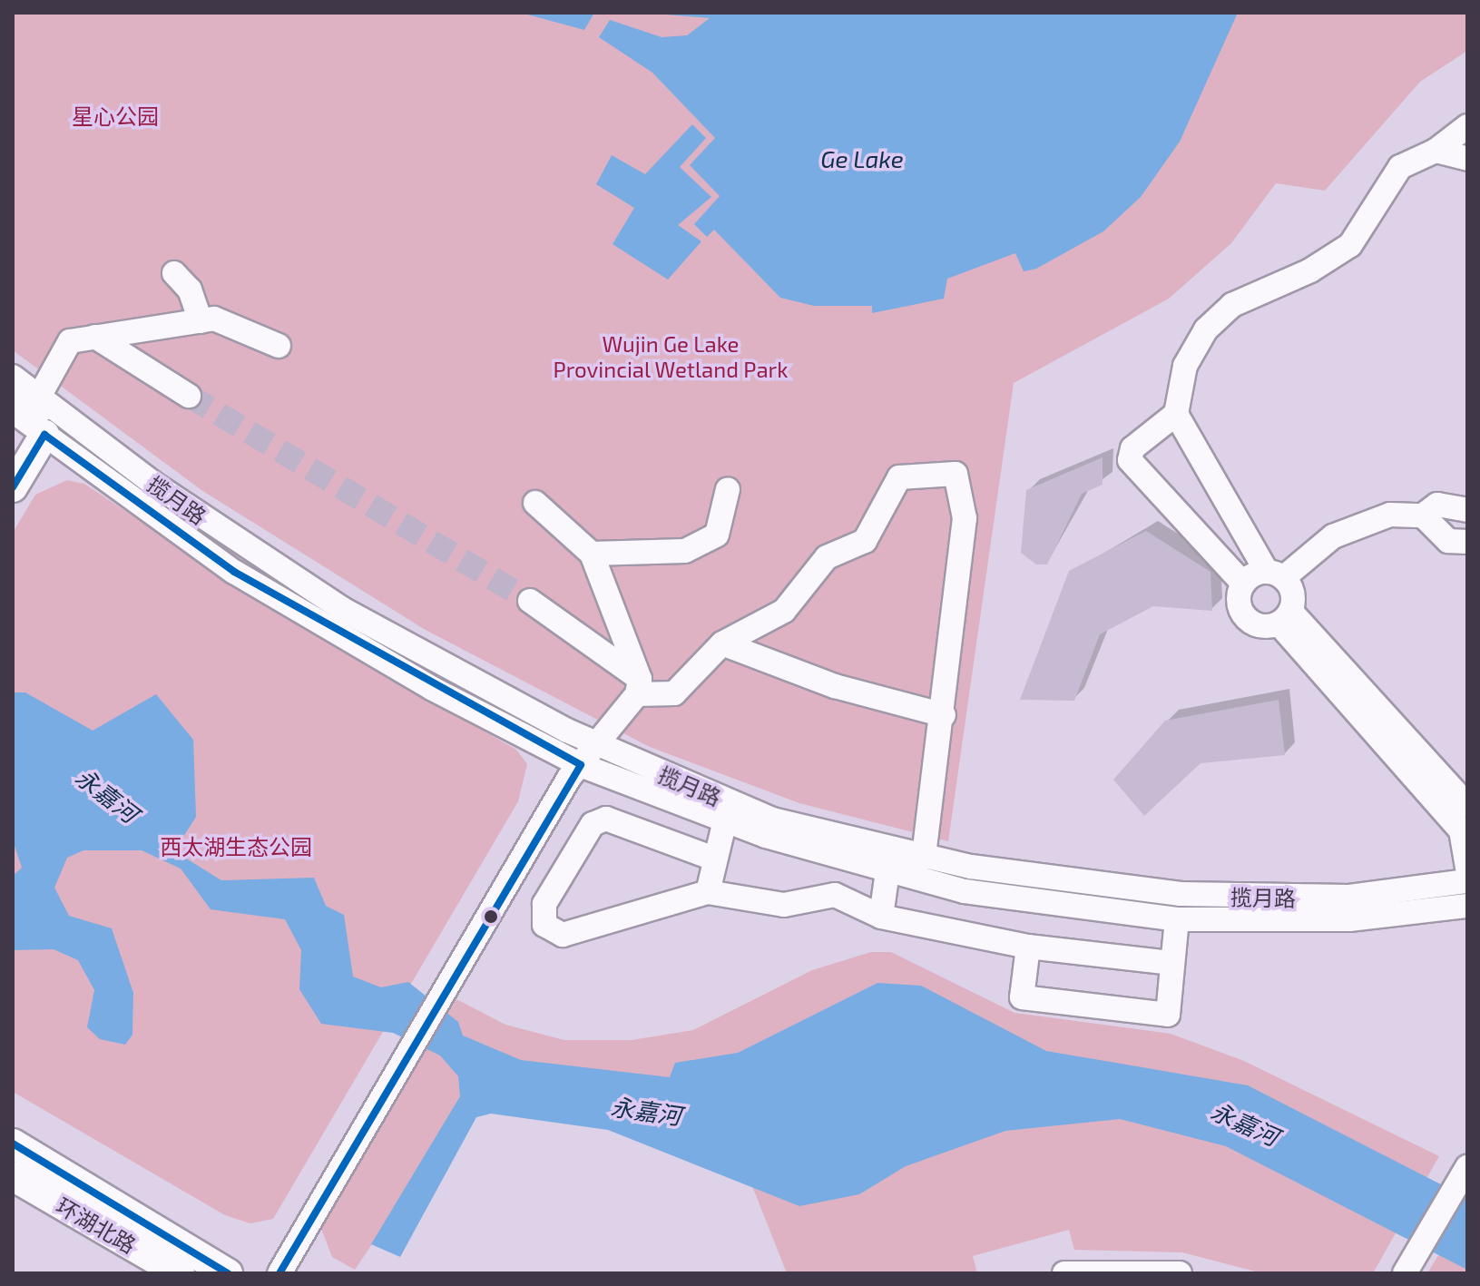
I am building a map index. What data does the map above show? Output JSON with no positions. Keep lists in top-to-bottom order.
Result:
{
  "streets": {
    "main road": ["环湖北路"],
    "street": ["揽月路"]
  },
  "water": ["Ge Lake", "永嘉河"],
  "parks": ["星心公园", "Wujin Ge Lake Provincial Wetland Park", "西太湖生态公园"]
}
